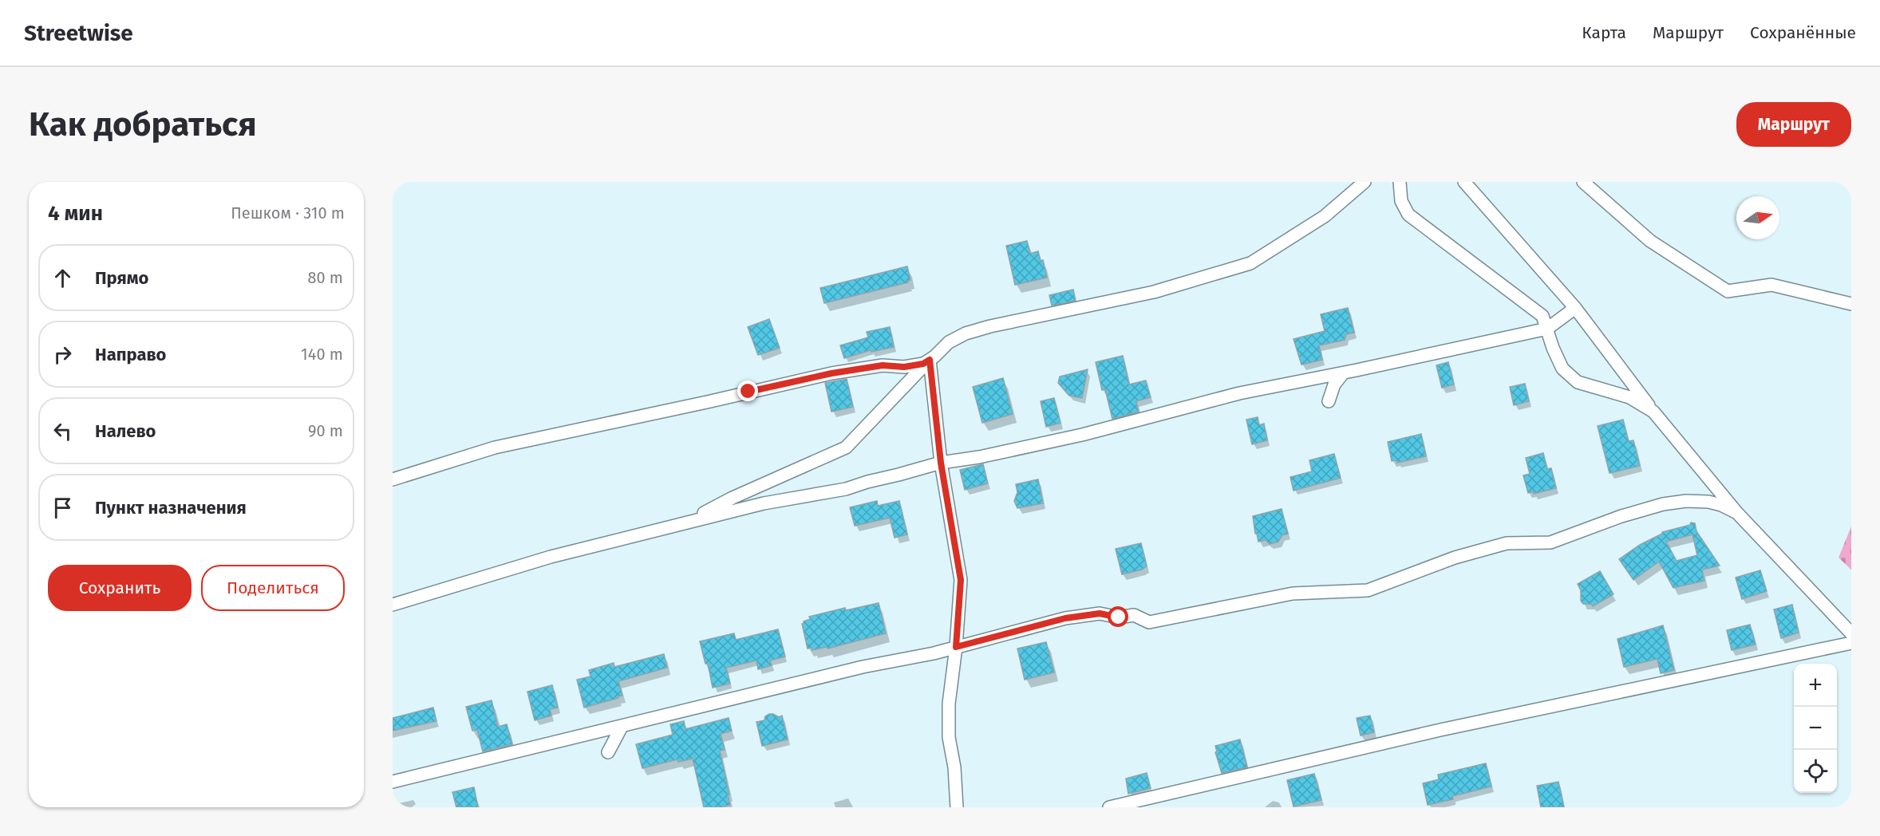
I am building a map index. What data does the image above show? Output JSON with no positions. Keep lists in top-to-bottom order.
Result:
{
  "north": "right",
  "page": {
    "header": "Streetwise",
    "nav": ["Карта", "Маршрут", "Сохранённые"],
    "buttons": [
      "Маршрут",
      ["Сохранить", "Поделиться"]
    ],
    "title": "Как добраться",
    "heading": ["4 мин", "Пешком · 310 m"],
    "list": [
      ["Прямо", "80 m"],
      ["Направо", "140 m"],
      ["Налево", "90 m"],
      "Пункт назначения"
    ],
    "map_buttons": ["+", "−"]
  }
}
